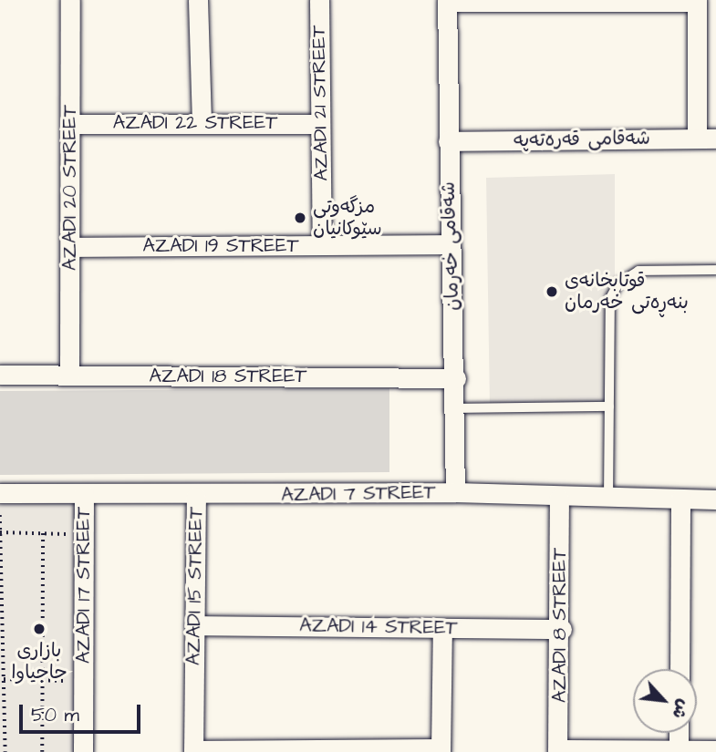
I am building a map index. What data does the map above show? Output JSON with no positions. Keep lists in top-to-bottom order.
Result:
{
  "streets": {
    "street": [
      "AZADI 21 STREET",
      "AZADI 22 STREET",
      "شەقامی قەرەتەپە",
      "AZADI 20 STREET",
      "AZADI 19 STREET",
      "شەقامی خەرمان",
      "AZADI 18 STREET",
      "AZADI 7 STREET",
      "AZADI 17 STREET",
      "AZADI 15 STREET",
      "AZADI 8 STREET",
      "AZADI 14 STREET"
    ]
  },
  "crossings": [
    ["AZADI 21 STREET", "AZADI 22 STREET"],
    ["AZADI 21 STREET", "AZADI 19 STREET"],
    ["AZADI 22 STREET", "AZADI 20 STREET"],
    ["شەقامی قەرەتەپە", "شەقامی خەرمان"],
    ["AZADI 20 STREET", "AZADI 19 STREET"],
    ["AZADI 20 STREET", "AZADI 18 STREET"],
    ["AZADI 19 STREET", "شەقامی خەرمان"],
    ["شەقامی خەرمان", "AZADI 18 STREET"],
    ["شەقامی خەرمان", "AZADI 7 STREET"],
    ["AZADI 7 STREET", "AZADI 17 STREET"],
    ["AZADI 7 STREET", "AZADI 15 STREET"],
    ["AZADI 7 STREET", "AZADI 8 STREET"],
    ["AZADI 15 STREET", "AZADI 14 STREET"],
    ["AZADI 8 STREET", "AZADI 14 STREET"]
  ],
  "places": ["مزگەوتی سێوکانیان", "قوتابخانەی بنەڕەتی خەرمان", "بازاری حاجیاوا"],
  "scale_bar": "50 m",
  "north": "bottom right"
}
